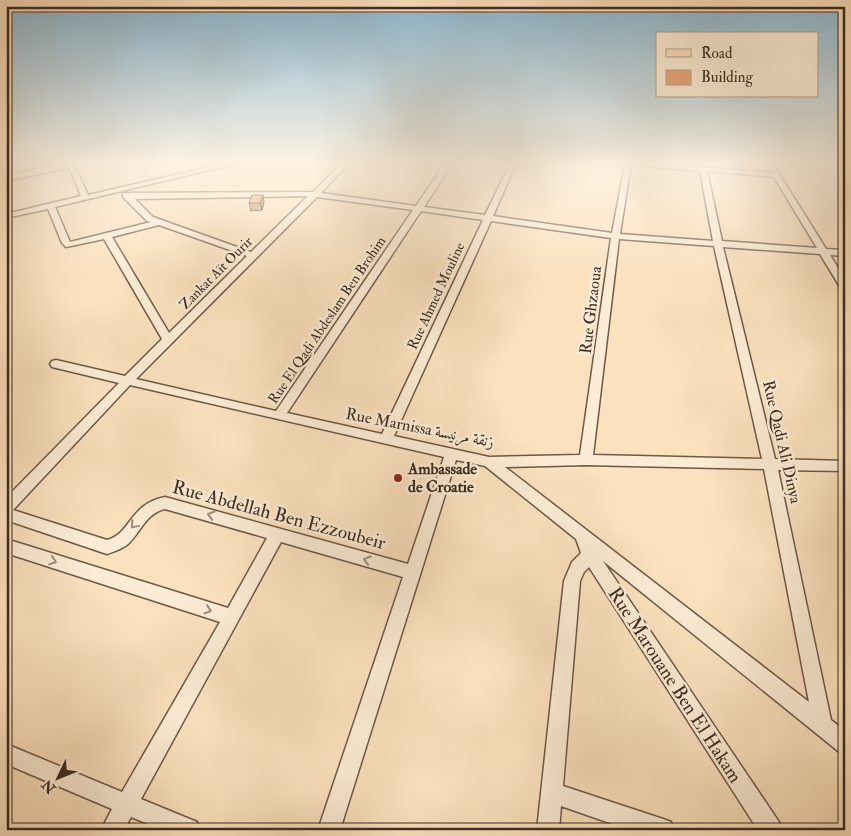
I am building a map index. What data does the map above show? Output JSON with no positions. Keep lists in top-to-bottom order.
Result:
{
  "streets": {
    "street": [
      "Zankat Aït Ourir",
      "Rue Ahmed Mouline",
      "Rue Ghzaoua",
      "Rue El Qadi Abdeslam Ben Brohim",
      "Rue Marnissa زنقة مرنيسة",
      "Rue Qadi Ali Dinya",
      "Rue Abdellah Ben Ezzoubeir",
      "Rue Marouane Ben El Hakam"
    ]
  },
  "crossings": [
    ["Zankat Aït Ourir", "Rue Marnissa زنقة مرنيسة"],
    ["Rue Ahmed Mouline", "Rue Marnissa زنقة مرنيسة"],
    ["Rue Ghzaoua", "Rue Marnissa زنقة مرنيسة"],
    ["Rue El Qadi Abdeslam Ben Brohim", "Rue Marnissa زنقة مرنيسة"],
    ["Rue Marnissa زنقة مرنيسة", "Rue Qadi Ali Dinya"]
  ],
  "places": ["Ambassade de Croatie"],
  "legend": ["Road", "Building"],
  "north": "bottom left"
}
